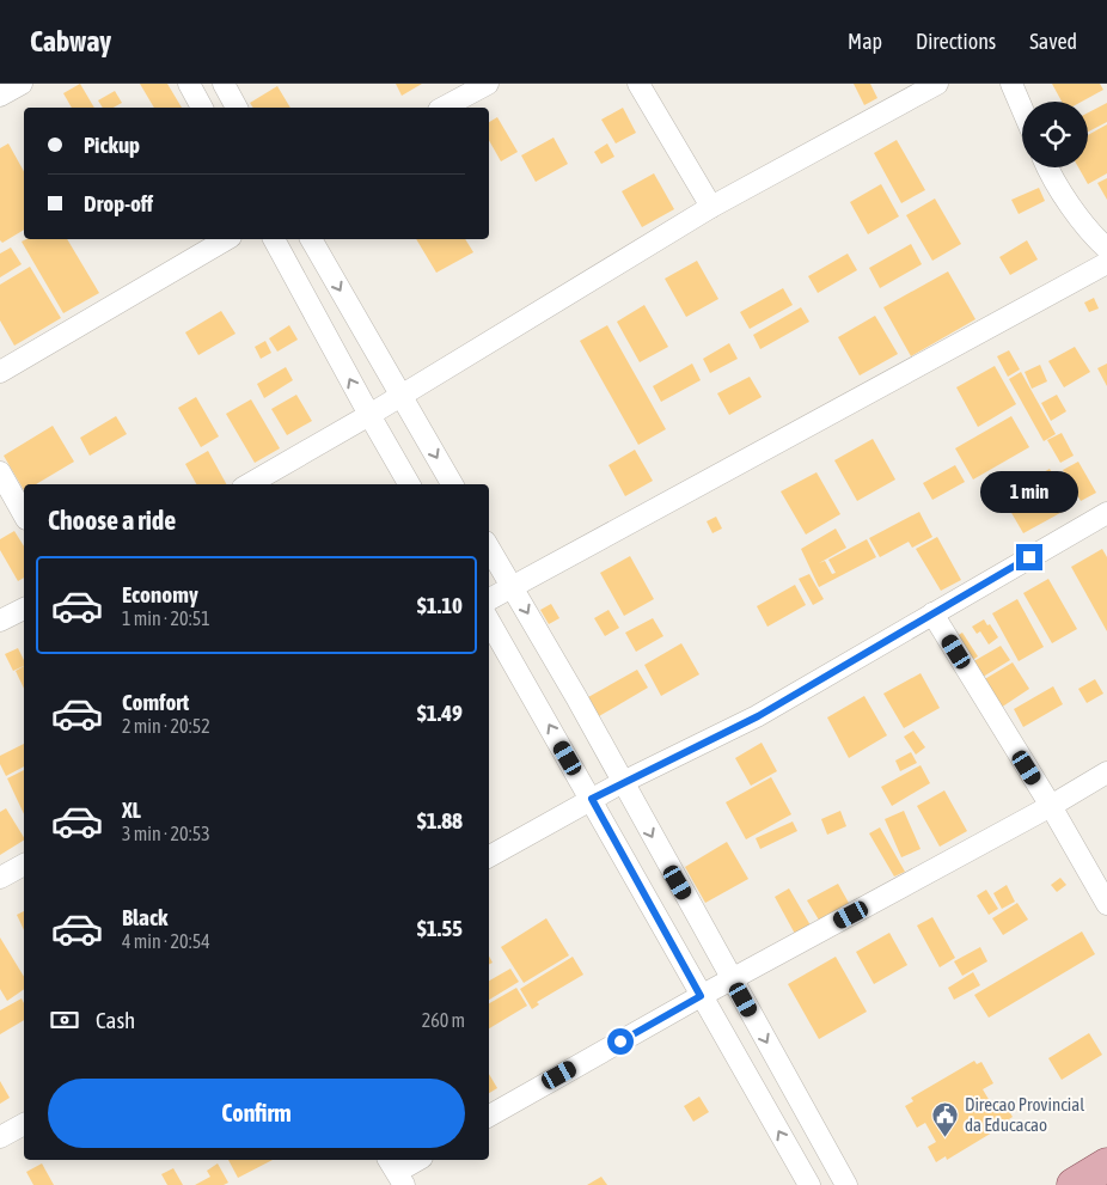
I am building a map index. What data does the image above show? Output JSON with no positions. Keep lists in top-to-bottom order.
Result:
{
  "places": {
    "public building": ["Direcao Provincial da Educacao"]
  },
  "page": {
    "header": "Cabway",
    "nav": ["Map", "Directions", "Saved"],
    "banner": ["Pickup", "Drop-off"],
    "bubble": "1 min",
    "heading": "Choose a ride",
    "list": [
      {
        "name": "Economy",
        "note": "1 min · 20:51",
        "value": "$1.10"
      },
      {
        "name": "Comfort",
        "note": "2 min · 20:52",
        "value": "$1.49"
      },
      {
        "name": "XL",
        "note": "3 min · 20:53",
        "value": "$1.88"
      },
      {
        "name": "Black",
        "note": "4 min · 20:54",
        "value": "$1.55"
      }
    ],
    "pay": ["Cash", "260 m"],
    "buttons": "Confirm"
  }
}
